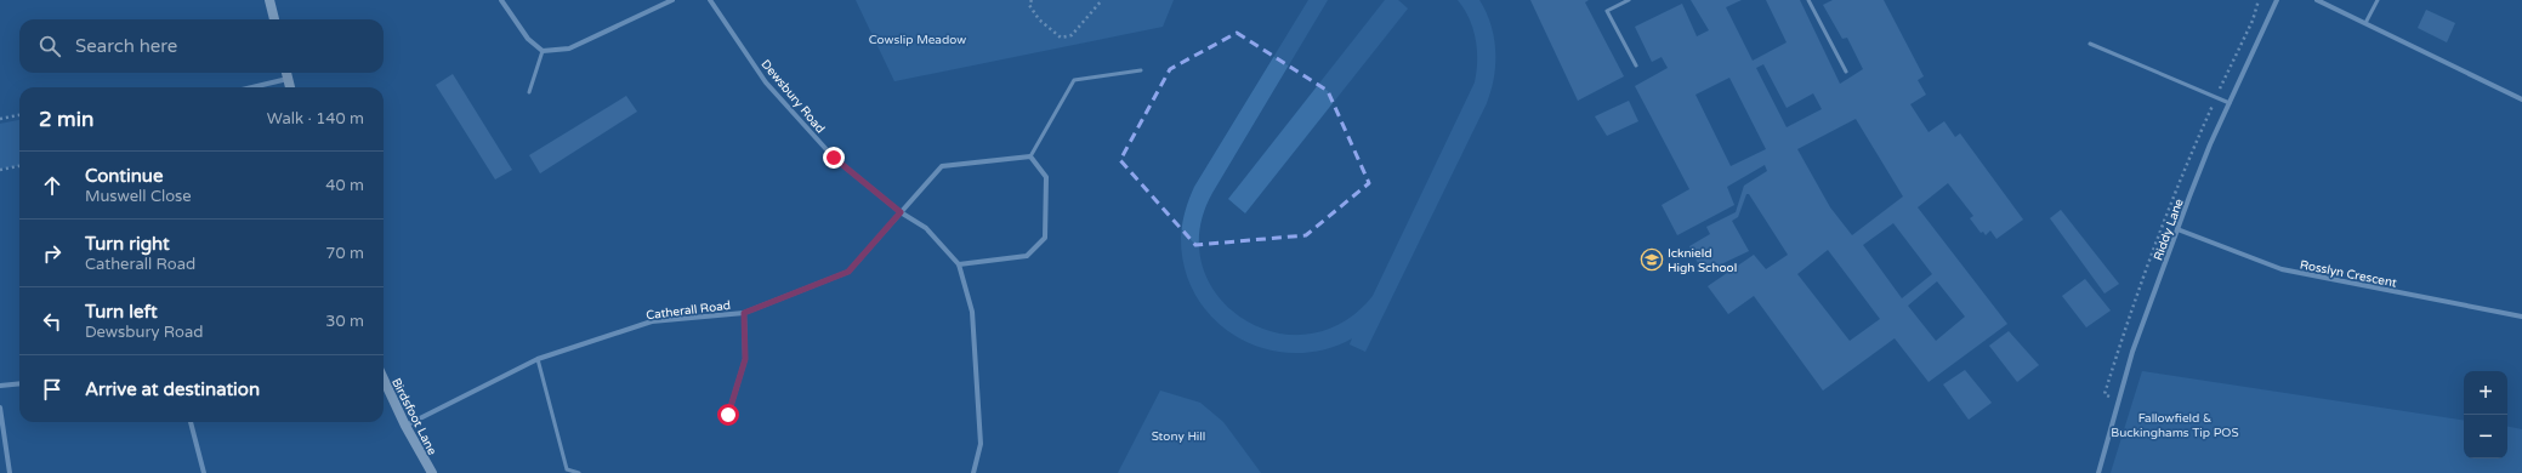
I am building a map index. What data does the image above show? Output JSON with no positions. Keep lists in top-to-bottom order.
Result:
{
  "streets": {
    "street": [
      "Dewsbury Road",
      "Riddy Lane",
      "Rosslyn Crescent",
      "Catherall Road",
      "Birdsfoot Lane"
    ]
  },
  "crossings": [
    ["Dewsbury Road", "Catherall Road"],
    ["Riddy Lane", "Rosslyn Crescent"],
    ["Catherall Road", "Birdsfoot Lane"]
  ],
  "parks": ["Cowslip Meadow", "Fallowfield & Buckinghams Tip POS", "Stony Hill"],
  "places": {
    "school or university": ["Icknield High School"]
  },
  "page": {
    "search": "Search here",
    "heading": ["2 min", "Walk · 140 m"],
    "list": [
      ["Continue", "Muswell Close", "40 m"],
      ["Turn right", "Catherall Road", "70 m"],
      ["Turn left", "Dewsbury Road", "30 m"],
      "Arrive at destination"
    ],
    "map_buttons": ["+", "−"]
  }
}
